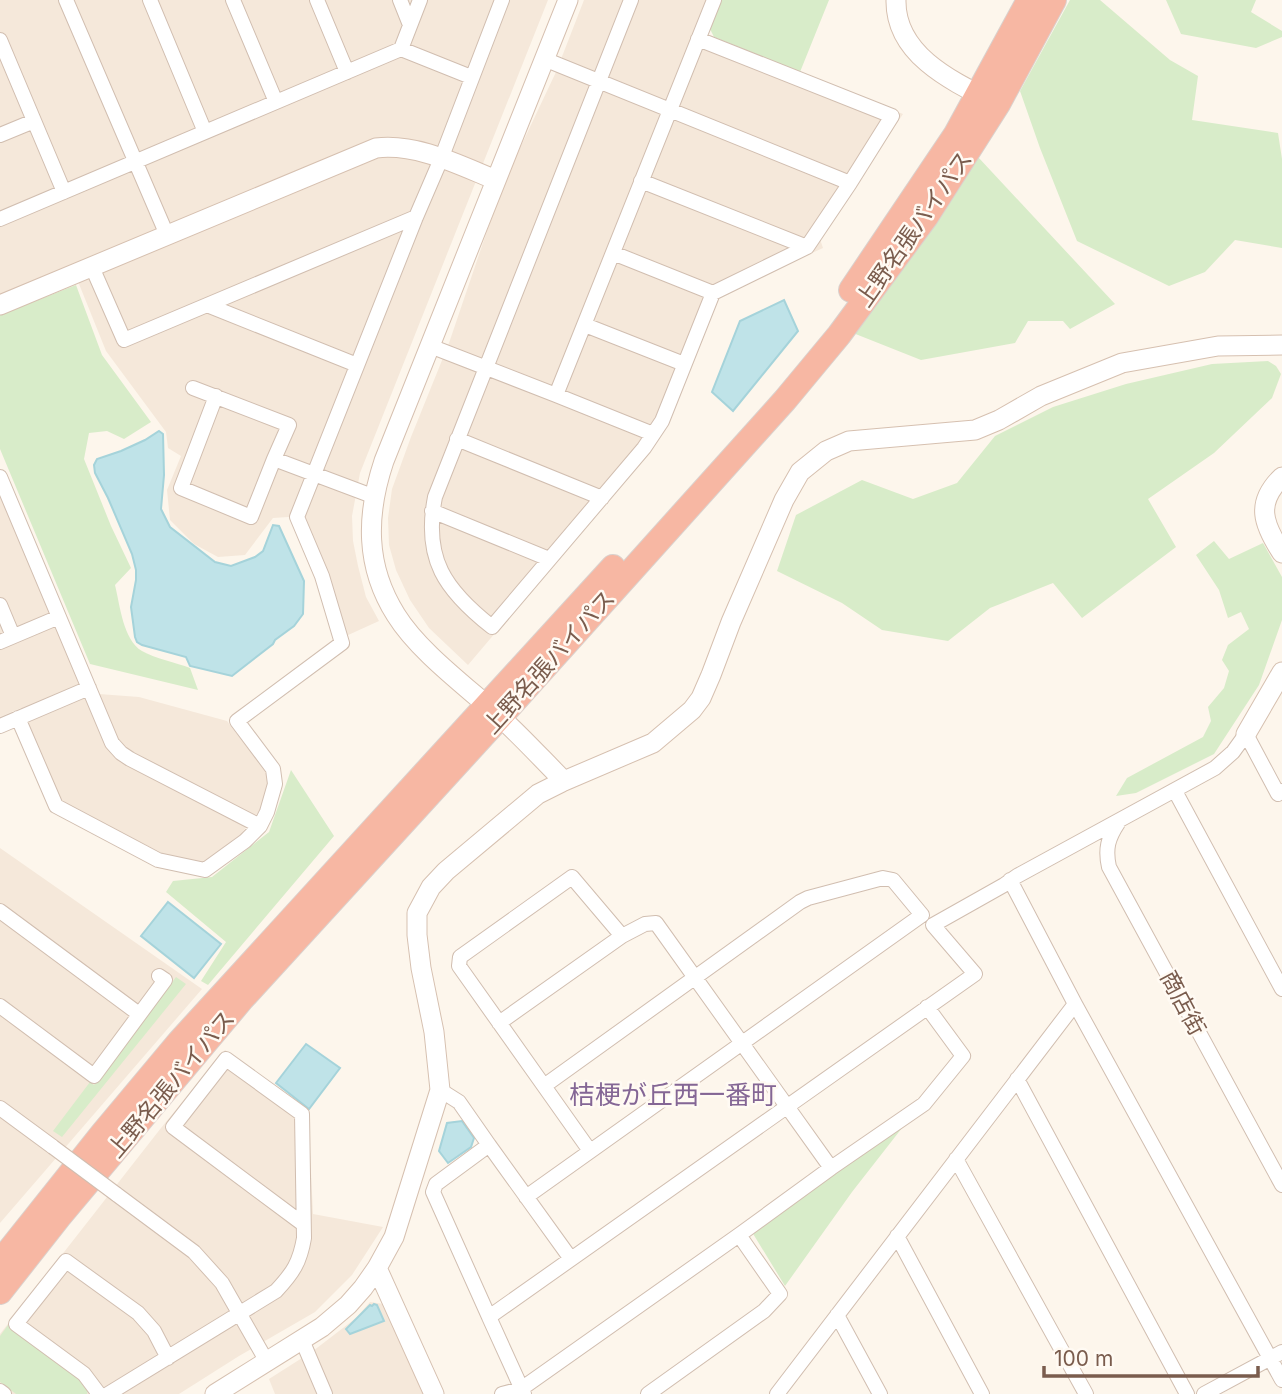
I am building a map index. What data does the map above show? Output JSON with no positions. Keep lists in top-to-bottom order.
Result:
{
  "streets": {
    "highway": ["上野名張バイパス"],
    "street": ["商店街"]
  },
  "districts": ["桔梗が丘西一番町"],
  "scale_bar": "100 m"
}
